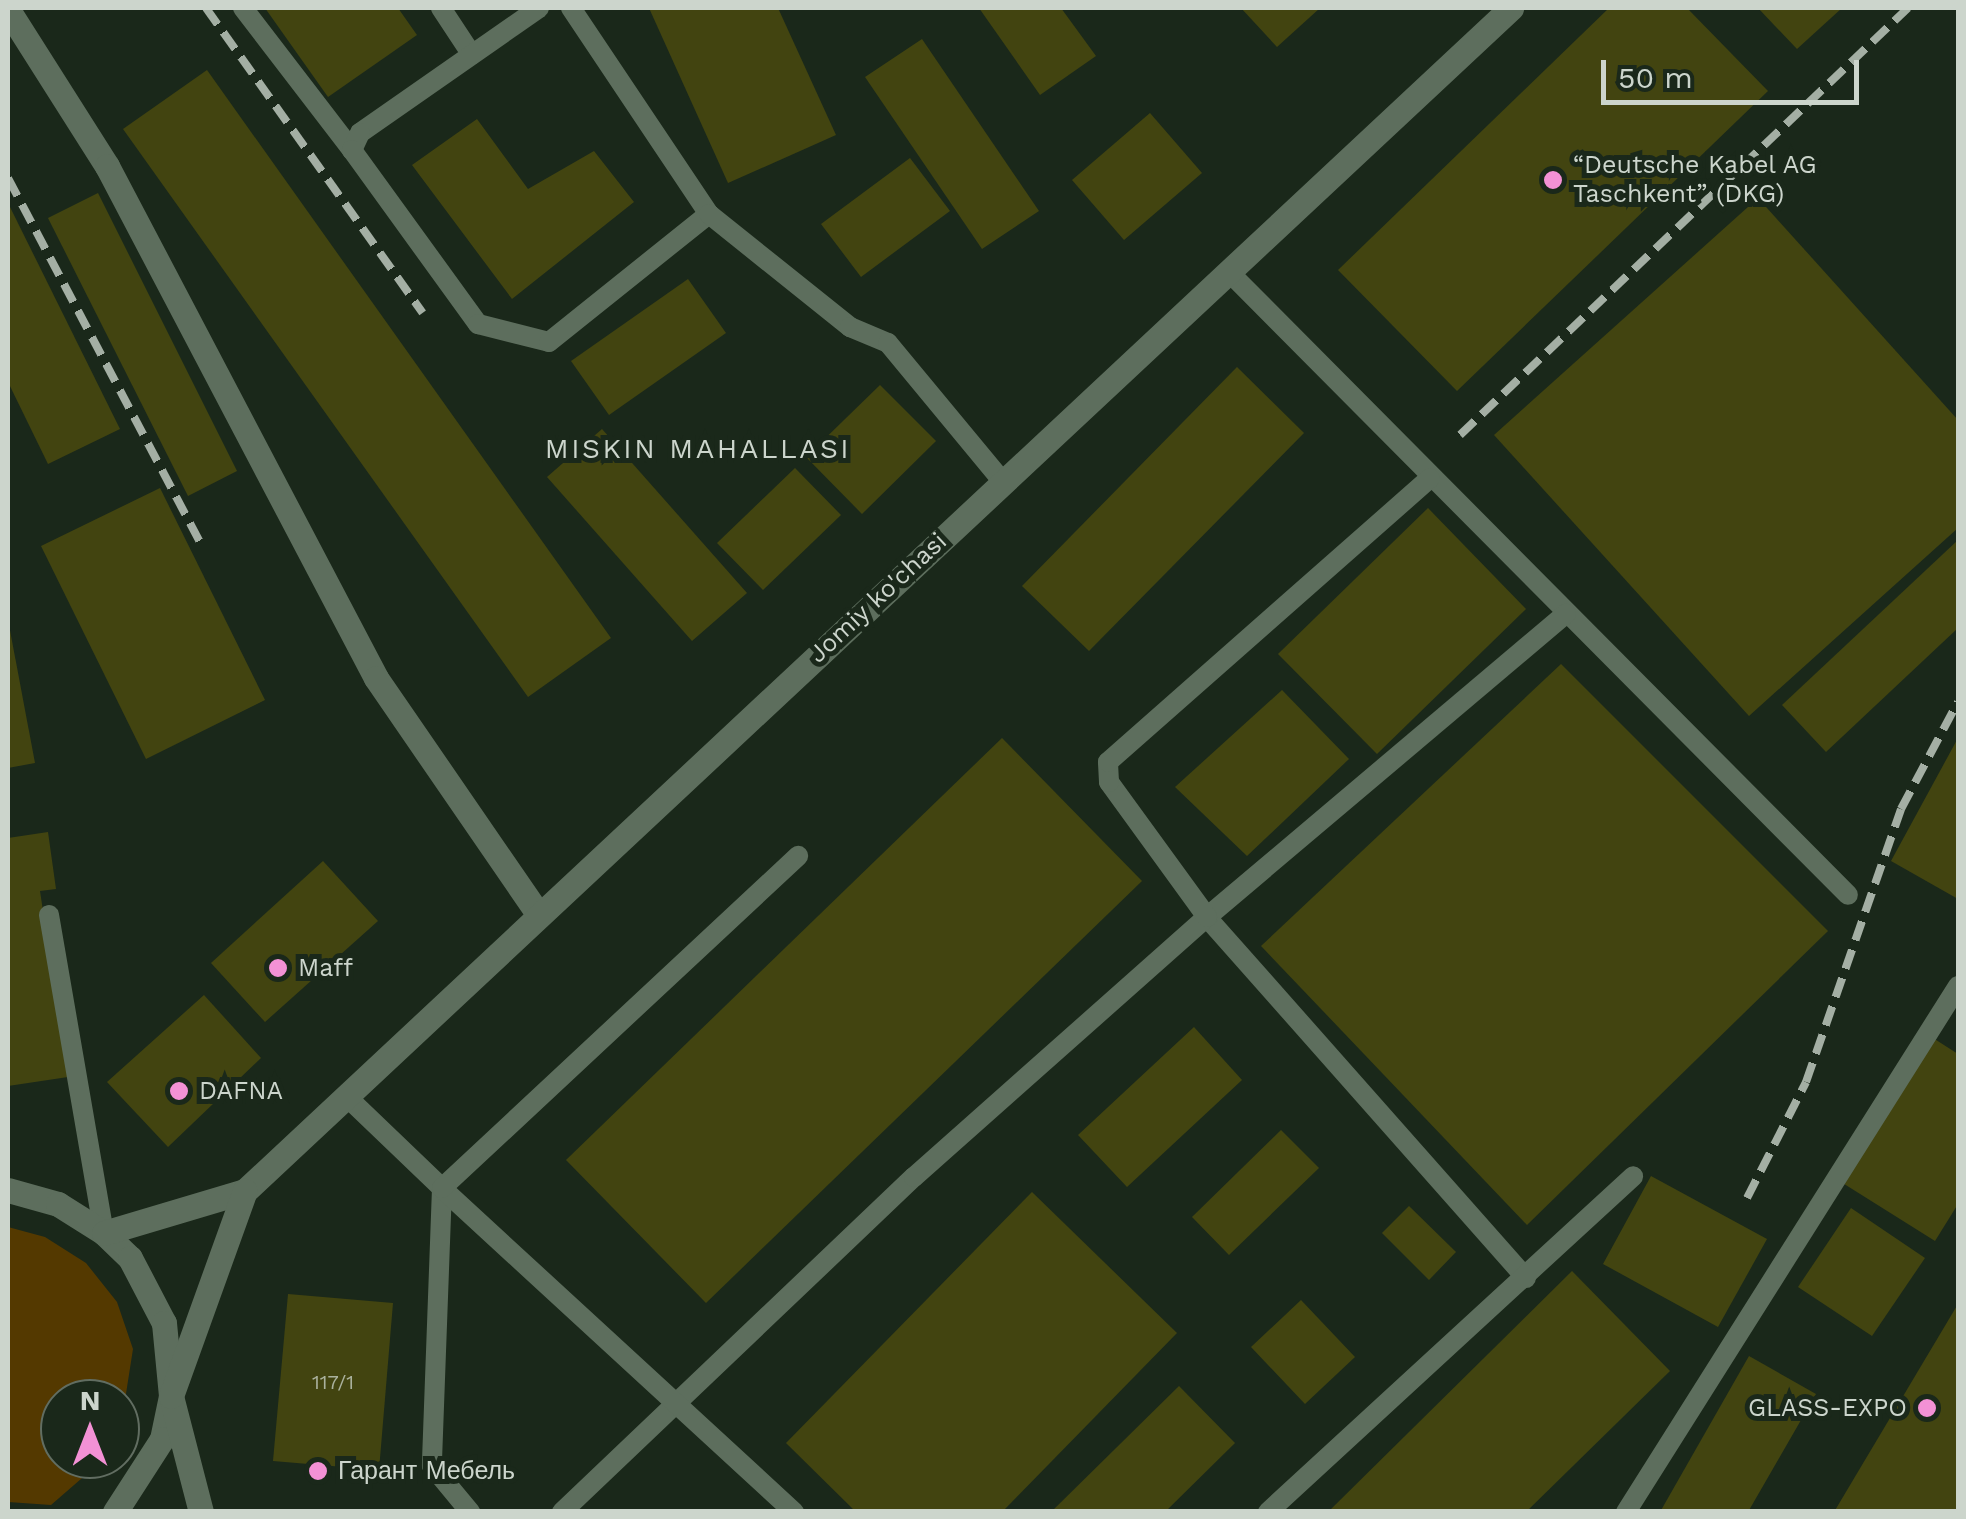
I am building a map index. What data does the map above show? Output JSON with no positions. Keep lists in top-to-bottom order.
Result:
{
  "streets": {
    "street": ["Jomiy ko'chasi"]
  },
  "districts": ["MISKIN MAHALLASI"],
  "places": [
    "“Deutsche Kabel AG Taschkent” (DKG)",
    "Maff",
    "DAFNA",
    "GLASS-EXPO",
    "Гарант Мебель"
  ],
  "house_numbers": ["117/1"],
  "scale_bar": "50 m",
  "north": "top"
}
